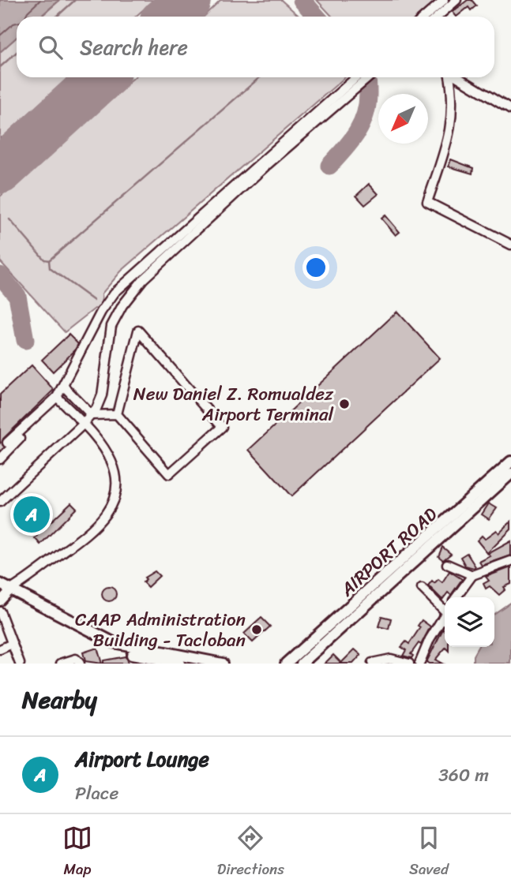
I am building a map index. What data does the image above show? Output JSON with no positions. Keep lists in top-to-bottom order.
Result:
{
  "streets": {
    "main road": ["AIRPORT ROAD"]
  },
  "places": ["New Daniel Z. Romualdez Airport Terminal", "CAAP Administration Building - Tacloban"],
  "north": "bottom left",
  "page": {
    "search": "Search here",
    "pins": "A",
    "heading": "Nearby",
    "list": [
      {
        "mark": "A",
        "name": "Airport Lounge",
        "note": "Place",
        "value": "360 m"
      }
    ],
    "nav": ["Map", "Directions", "Saved"]
  }
}
